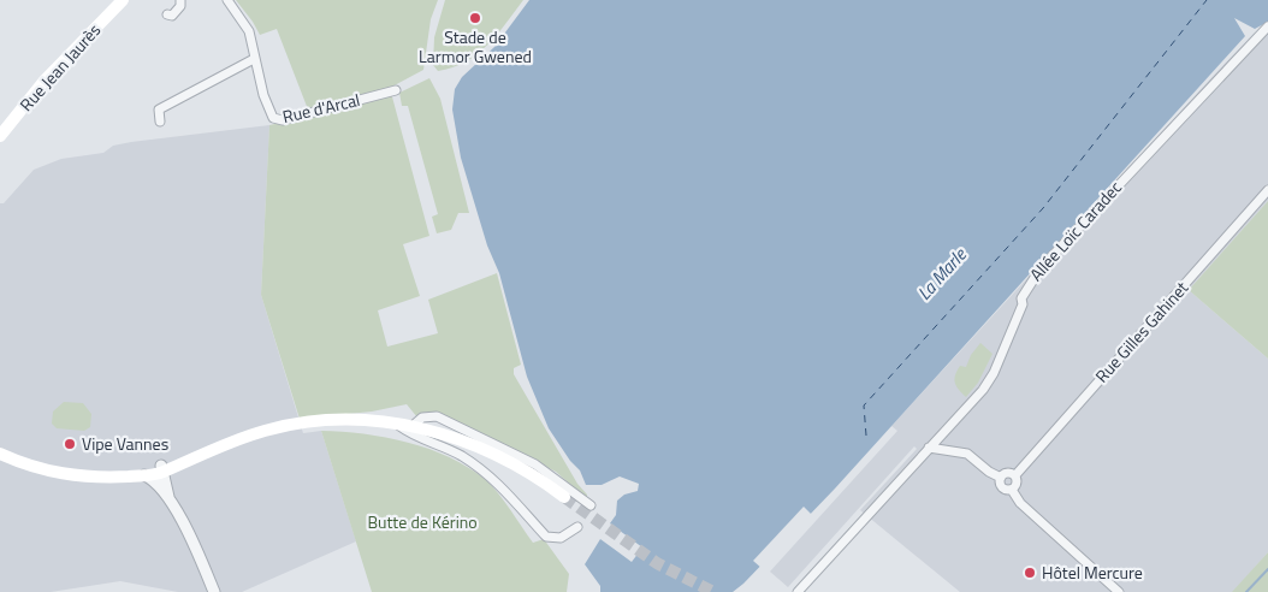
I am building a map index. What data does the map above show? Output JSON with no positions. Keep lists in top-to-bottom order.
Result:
{
  "streets": {
    "main road": ["Rue Jean Jaurès"],
    "street": ["Rue d'Arcal", "Allée Loïc Caradec", "Rue Gilles Gahinet"]
  },
  "water": ["La Marle"],
  "parks": ["Butte de Kérino"],
  "places": ["Stade de Larmor Gwened", "Vipe Vannes", "Hôtel Mercure"]
}
